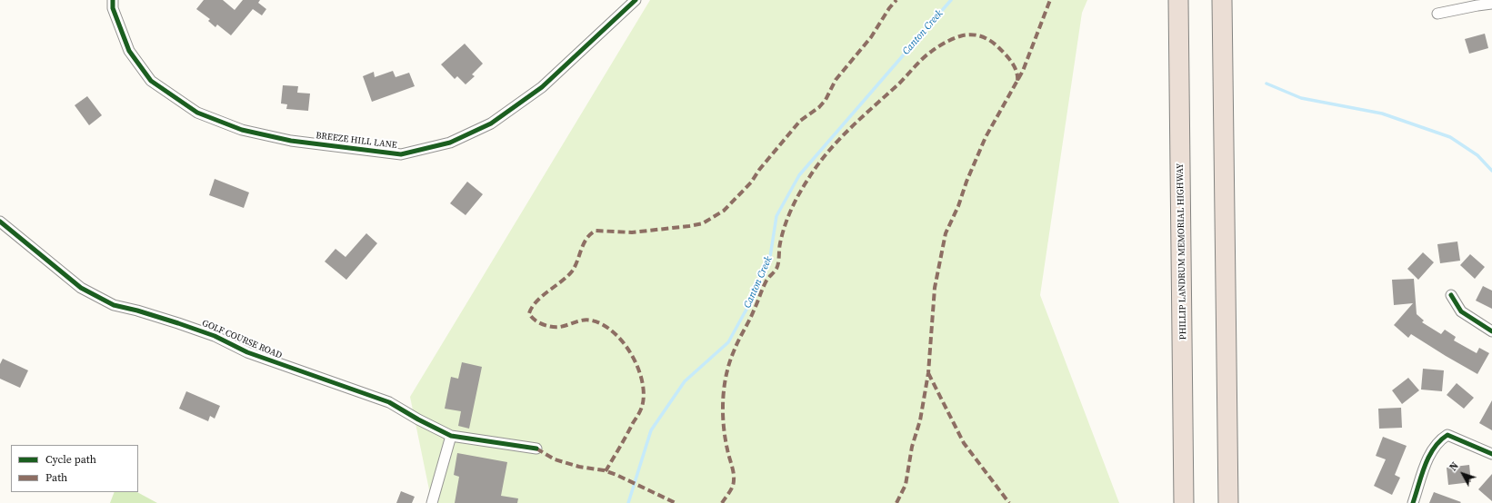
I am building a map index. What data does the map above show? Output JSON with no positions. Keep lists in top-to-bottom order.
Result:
{
  "streets": {
    "highway": ["PHILLIP LANDRUM MEMORIAL HIGHWAY"],
    "street": ["BREEZE HILL LANE", "GOLF COURSE ROAD"]
  },
  "water": ["Canton Creek"],
  "legend": ["Cycle path", "Path"],
  "north": "top left"
}
